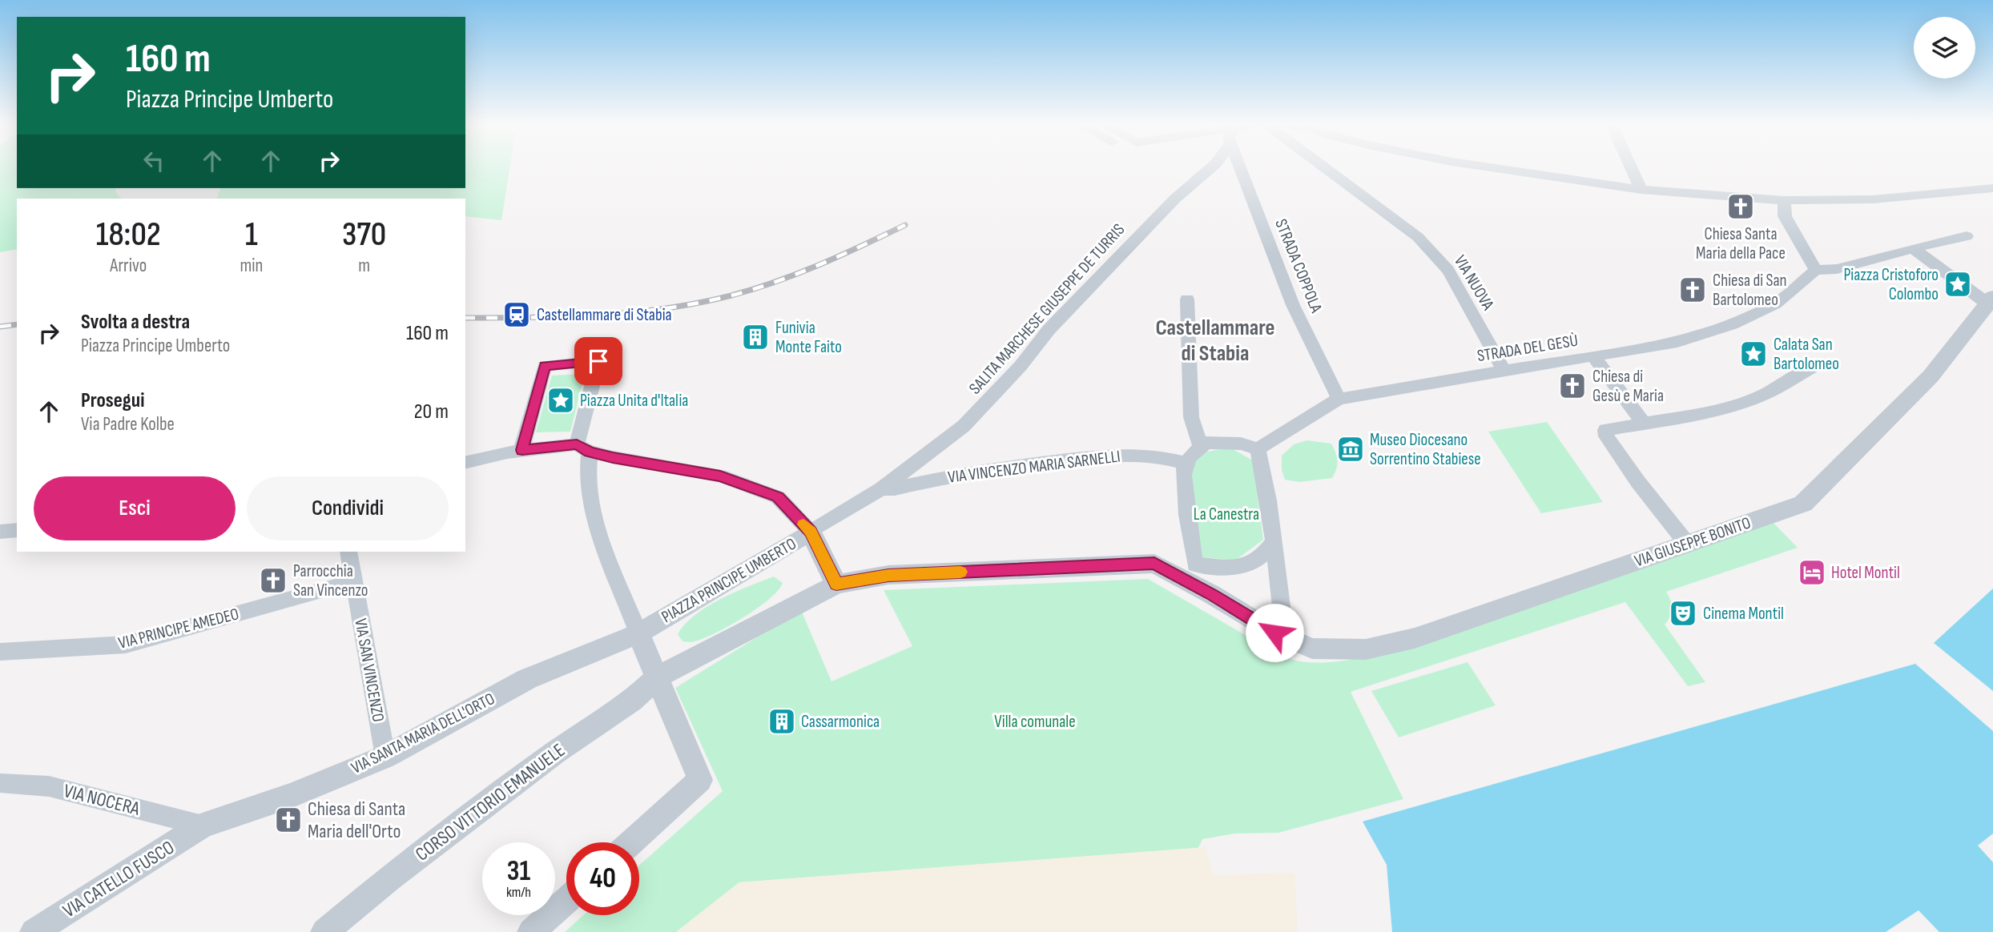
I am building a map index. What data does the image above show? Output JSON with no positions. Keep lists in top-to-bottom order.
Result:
{
  "streets": {
    "street": [
      "STRADA COPPOLA",
      "VIA NUOVA",
      "SALITA MARCHESE GIUSEPPE DE TURRIS",
      "STRADA DEL GESÙ",
      "VIA VINCENZO MARIA SARNELLI",
      "VIA GIUSEPPE BONITO",
      "PIAZZA PRINCIPE UMBERTO",
      "VIA PRINCIPE AMEDEO",
      "VIA SAN VINCENZO",
      "VIA SANTA MARIA DELL'ORTO",
      "VIA NOCERA",
      "CORSO VITTORIO EMANUELE",
      "VIA CATELLO FUSCO"
    ]
  },
  "crossings": [
    ["STRADA COPPOLA", "STRADA DEL GESÙ"],
    ["VIA NUOVA", "STRADA DEL GESÙ"],
    ["SALITA MARCHESE GIUSEPPE DE TURRIS", "VIA VINCENZO MARIA SARNELLI"],
    ["SALITA MARCHESE GIUSEPPE DE TURRIS", "PIAZZA PRINCIPE UMBERTO"],
    ["PIAZZA PRINCIPE UMBERTO", "VIA SANTA MARIA DELL'ORTO"],
    ["VIA PRINCIPE AMEDEO", "VIA SAN VINCENZO"],
    ["VIA SAN VINCENZO", "VIA SANTA MARIA DELL'ORTO"],
    ["VIA SANTA MARIA DELL'ORTO", "VIA NOCERA"],
    ["VIA SANTA MARIA DELL'ORTO", "VIA CATELLO FUSCO"],
    ["VIA NOCERA", "VIA CATELLO FUSCO"]
  ],
  "districts": ["Castellammare di Stabia"],
  "parks": ["La Canestra", "Villa comunale"],
  "places": {
    "church": [
      "Chiesa Santa Maria della Pace",
      "Chiesa di San Bartolomeo",
      "Chiesa di Gesù e Maria",
      "Parrocchia San Vincenzo",
      "Chiesa di Santa Maria dell'Orto"
    ],
    "place": ["Piazza Cristoforo Colombo", "Calata San Bartolomeo", "Piazza Unita d'Italia"],
    "station": ["Castellammare di Stabia"],
    "building": ["Funivia Monte Faito", "Cassarmonica"],
    "museum": ["Museo Diocesano Sorrentino Stabiese"],
    "hotel": ["Hotel Montil"],
    "theatre": ["Cinema Montil"]
  },
  "page": {
    "turn": ["160 m", "Piazza Principe Umberto"],
    "eta": [
      "18:02",
      "Arrivo",
      "1",
      "min",
      "370",
      "m"
    ],
    "list": [
      {
        "name": "Svolta a destra",
        "note": "Piazza Principe Umberto",
        "value": "160 m"
      },
      {
        "name": "Prosegui",
        "note": "Via Padre Kolbe",
        "value": "20 m"
      }
    ],
    "buttons": ["Esci", "Condividi"],
    "speed": "31 km/h",
    "limit": "40"
  }
}
